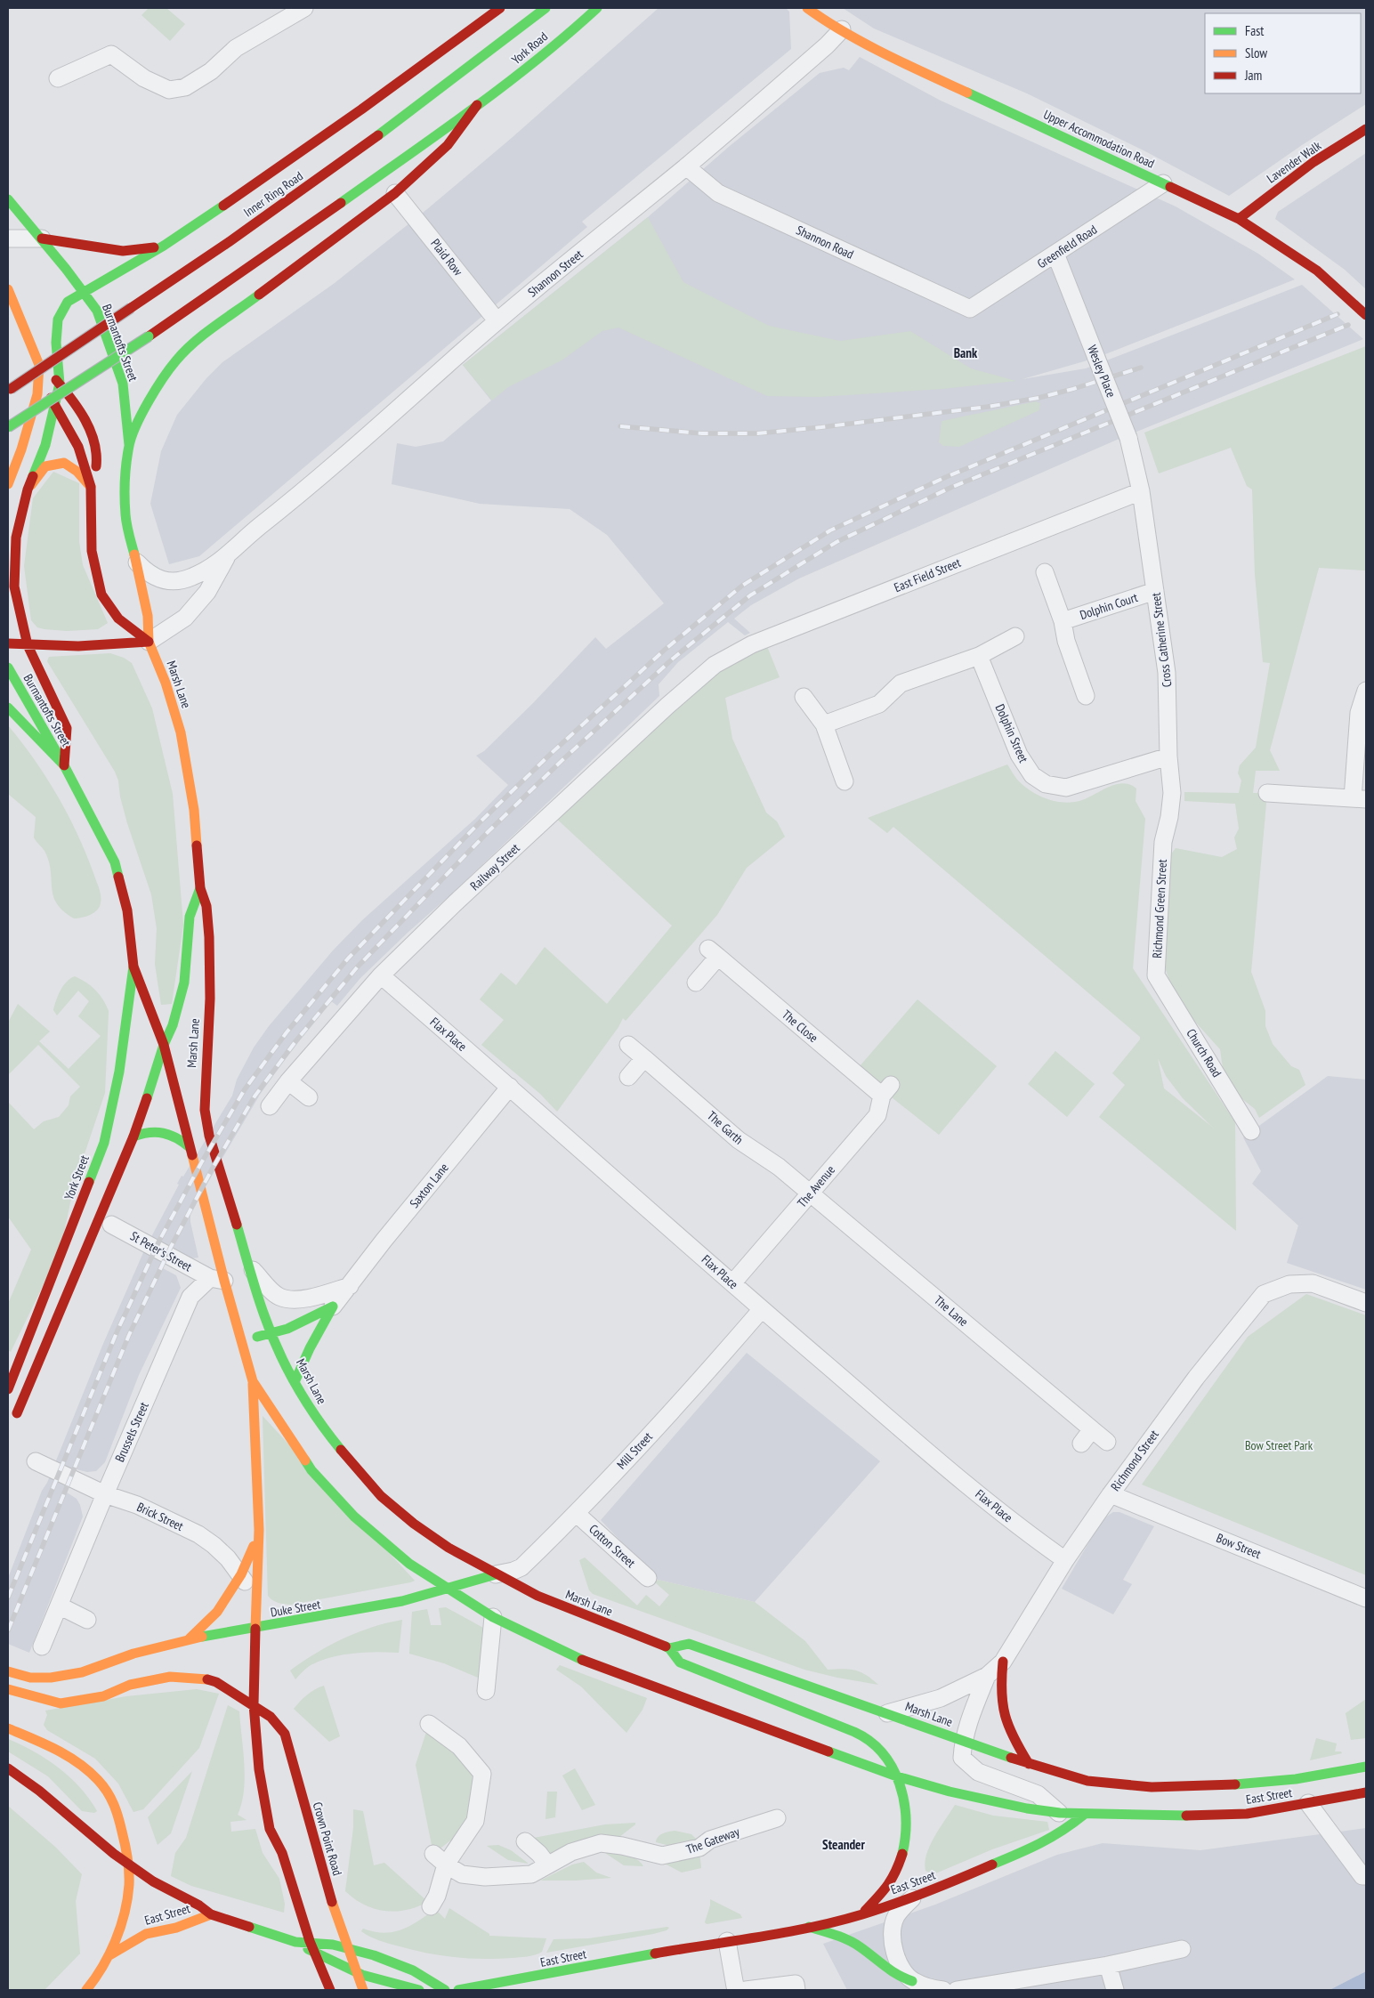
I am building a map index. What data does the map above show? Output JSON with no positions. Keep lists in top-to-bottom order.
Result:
{
  "streets": {
    "main road": [
      "York Road",
      "Upper Accommodation Road",
      "Lavender Walk",
      "Inner Ring Road",
      "Burmantofts Street",
      "Marsh Lane",
      "York Street",
      "Duke Street",
      "East Street",
      "Crown Point Road"
    ],
    "street": [
      "Shannon Road",
      "Greenfield Road",
      "Plaid Row",
      "Shannon Street",
      "Wesley Place",
      "East Field Street",
      "Dolphin Court",
      "Cross Catherine Street",
      "Dolphin Street",
      "Railway Street",
      "Richmond Green Street",
      "The Close",
      "Flax Place",
      "Church Road",
      "The Garth",
      "Saxton Lane",
      "The Avenue",
      "St Peter's Street",
      "The Lane",
      "Brussels Street",
      "Mill Street",
      "Richmond Street",
      "Brick Street",
      "Cotton Street",
      "Bow Street",
      "The Gateway"
    ]
  },
  "crossings": [
    ["Upper Accommodation Road", "Lavender Walk"],
    ["Upper Accommodation Road", "Greenfield Road"],
    ["Upper Accommodation Road", "Shannon Street"],
    ["Shannon Road", "Greenfield Road"],
    ["Shannon Road", "Shannon Street"],
    ["Greenfield Road", "Wesley Place"],
    ["Plaid Row", "Shannon Street"],
    ["Shannon Street", "Marsh Lane"],
    ["Burmantofts Street", "Marsh Lane"],
    ["Wesley Place", "East Field Street"],
    ["Wesley Place", "Cross Catherine Street"],
    ["East Field Street", "Cross Catherine Street"],
    ["East Field Street", "Railway Street"],
    ["Dolphin Court", "Cross Catherine Street"],
    ["Cross Catherine Street", "Dolphin Street"],
    ["Cross Catherine Street", "Richmond Green Street"],
    ["Marsh Lane", "York Street"],
    ["Marsh Lane", "St Peter's Street"],
    ["Marsh Lane", "Brussels Street"],
    ["Marsh Lane", "Mill Street"],
    ["Marsh Lane", "Richmond Street"],
    ["Marsh Lane", "Duke Street"],
    ["Marsh Lane", "East Street"],
    ["Railway Street", "Flax Place"],
    ["Richmond Green Street", "Church Road"],
    ["The Close", "The Avenue"],
    ["Flax Place", "Saxton Lane"],
    ["Flax Place", "The Avenue"],
    ["Flax Place", "Mill Street"],
    ["Flax Place", "Richmond Street"],
    ["The Garth", "The Avenue"],
    ["The Garth", "The Lane"],
    ["The Avenue", "The Lane"],
    ["St Peter's Street", "Brussels Street"],
    ["Brussels Street", "Brick Street"],
    ["Mill Street", "Cotton Street"],
    ["Mill Street", "Duke Street"],
    ["Richmond Street", "Bow Street"],
    ["East Street", "Crown Point Road"]
  ],
  "districts": ["Bank", "Steander"],
  "parks": ["Bow Street Park"],
  "legend": ["Fast", "Slow", "Jam"]
}
